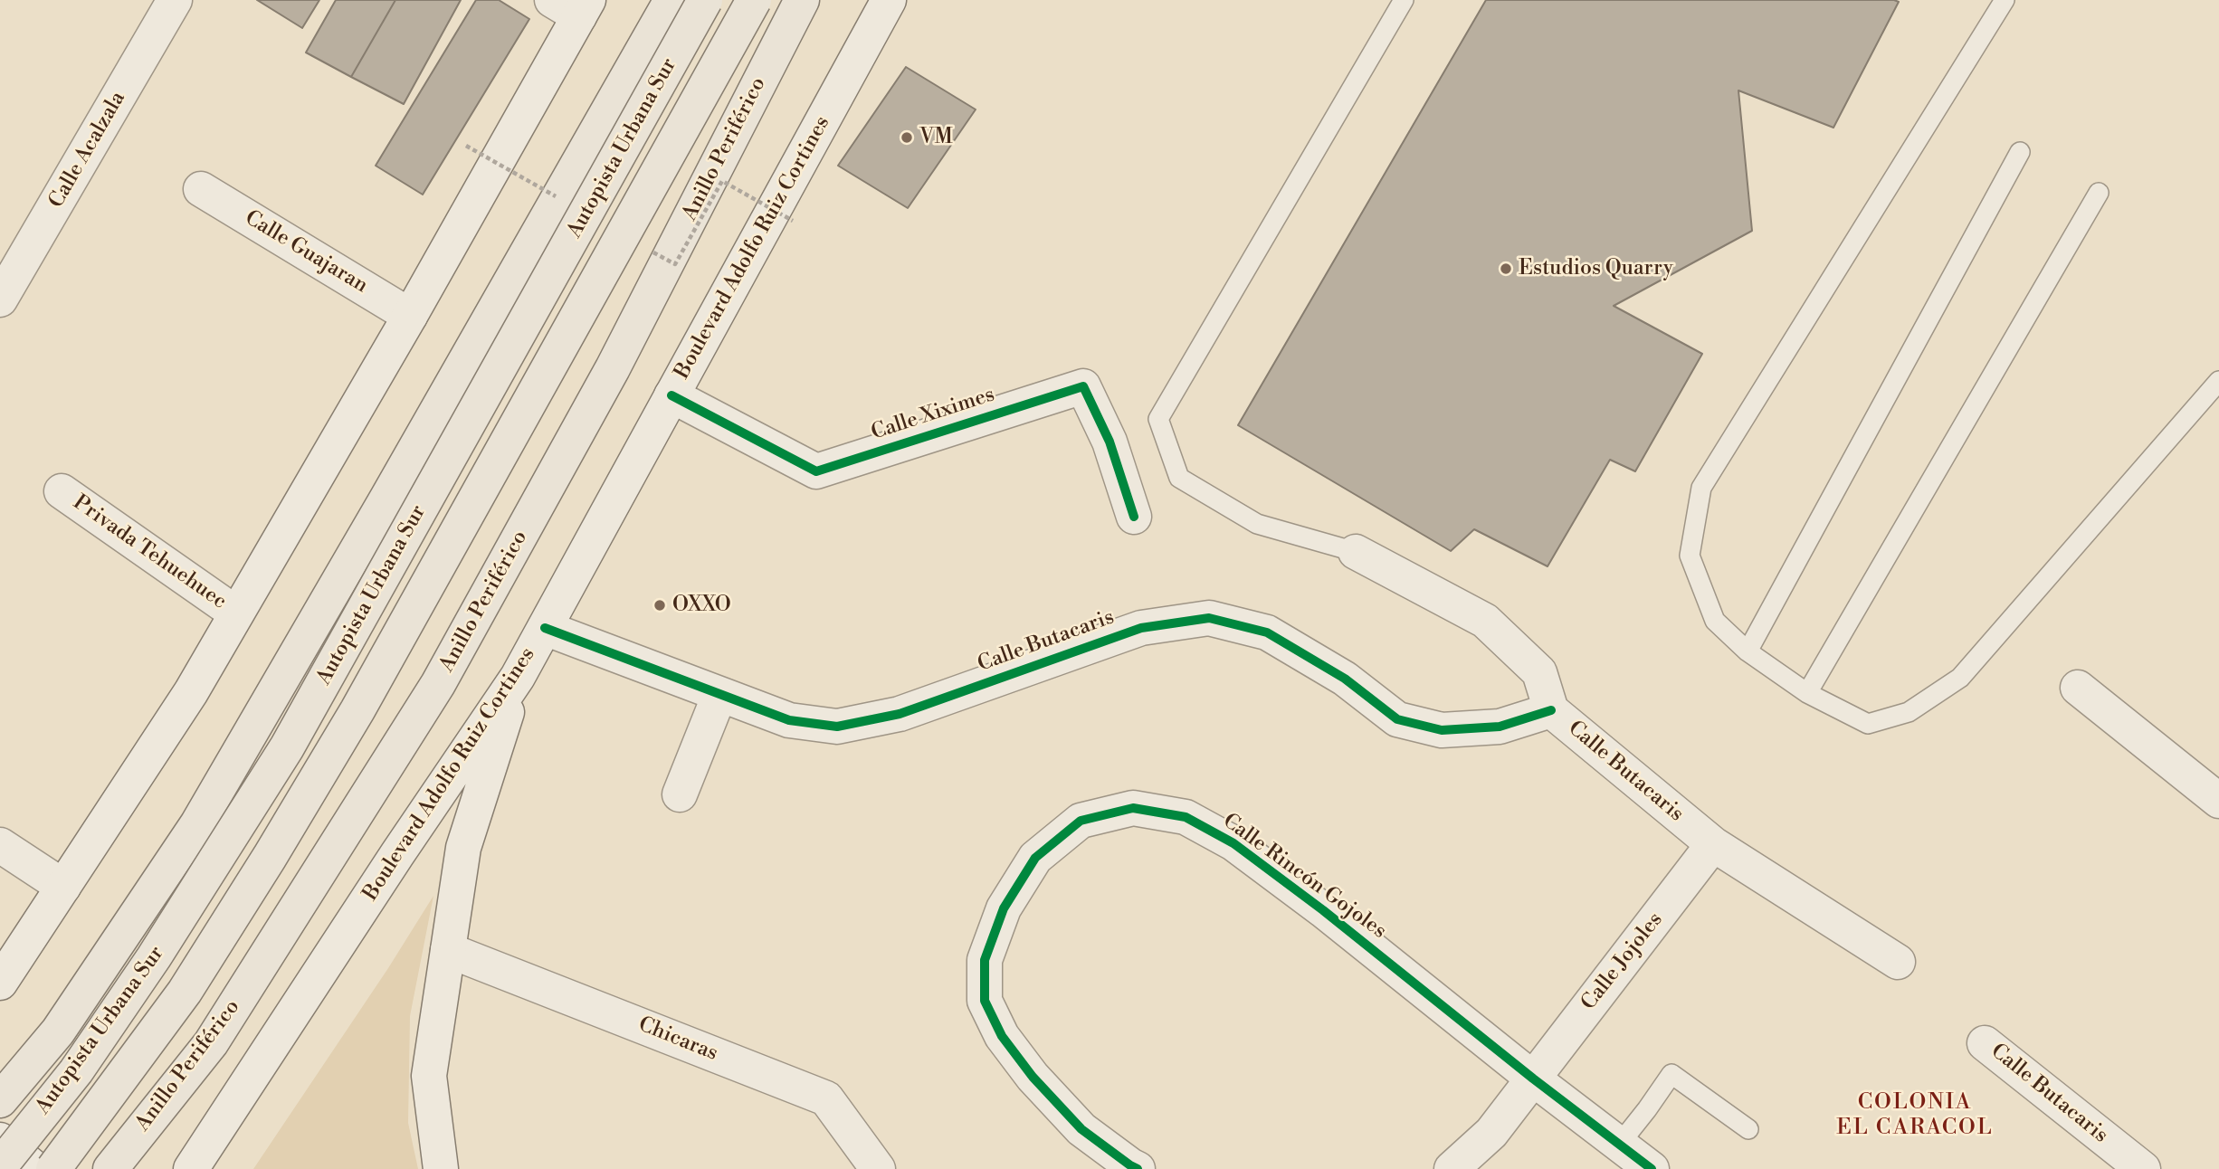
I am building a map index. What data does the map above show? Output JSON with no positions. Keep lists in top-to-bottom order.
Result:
{
  "streets": {
    "highway": ["Autopista Urbana Sur", "Anillo Periférico"],
    "street": [
      "Calle Acalzala",
      "Boulevard Adolfo Ruiz Cortines",
      "Calle Guajaran",
      "Calle Xiximes",
      "Privada Tehuehuec",
      "Calle Butacaris",
      "Calle Rincón Gojoles",
      "Calle Jojoles",
      "Chicaras"
    ]
  },
  "crossings": [
    ["Boulevard Adolfo Ruiz Cortines", "Calle Xiximes"],
    ["Boulevard Adolfo Ruiz Cortines", "Calle Butacaris"],
    ["Calle Butacaris", "Calle Jojoles"],
    ["Calle Rincón Gojoles", "Calle Jojoles"]
  ],
  "districts": ["COLONIA EL CARACOL"],
  "places": ["VM", "Estudios Quarry", "OXXO"]
}
